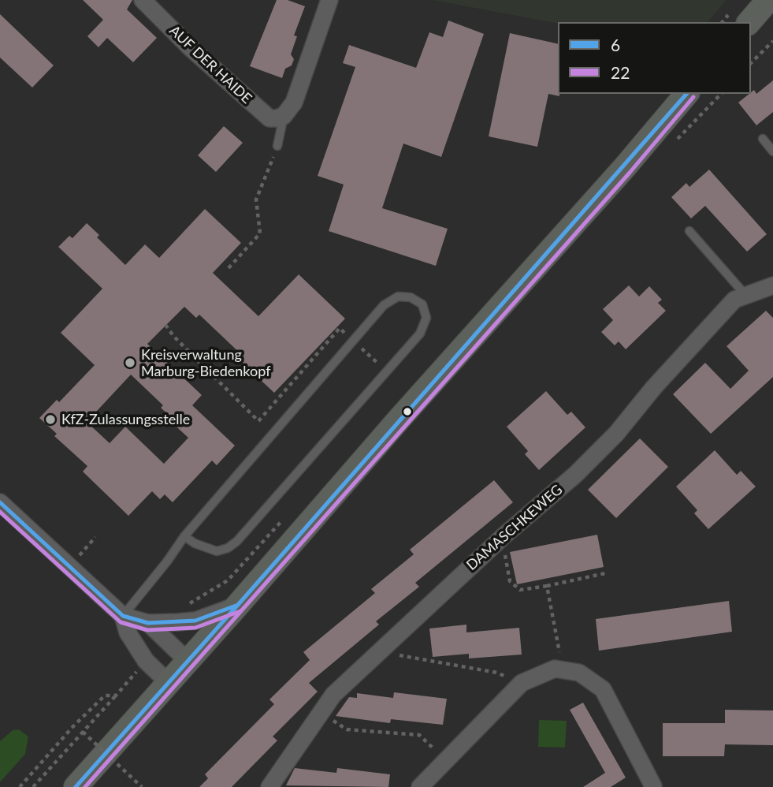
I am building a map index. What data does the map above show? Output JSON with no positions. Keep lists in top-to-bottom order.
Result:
{
  "streets": {
    "street": ["AUF DER HAIDE", "DAMASCHKEWEG"]
  },
  "places": ["Kreisverwaltung Marburg-Biedenkopf", "KfZ-Zulassungsstelle"],
  "lines": ["transit line 6", "transit line 22"],
  "legend": ["6", "22"]
}
